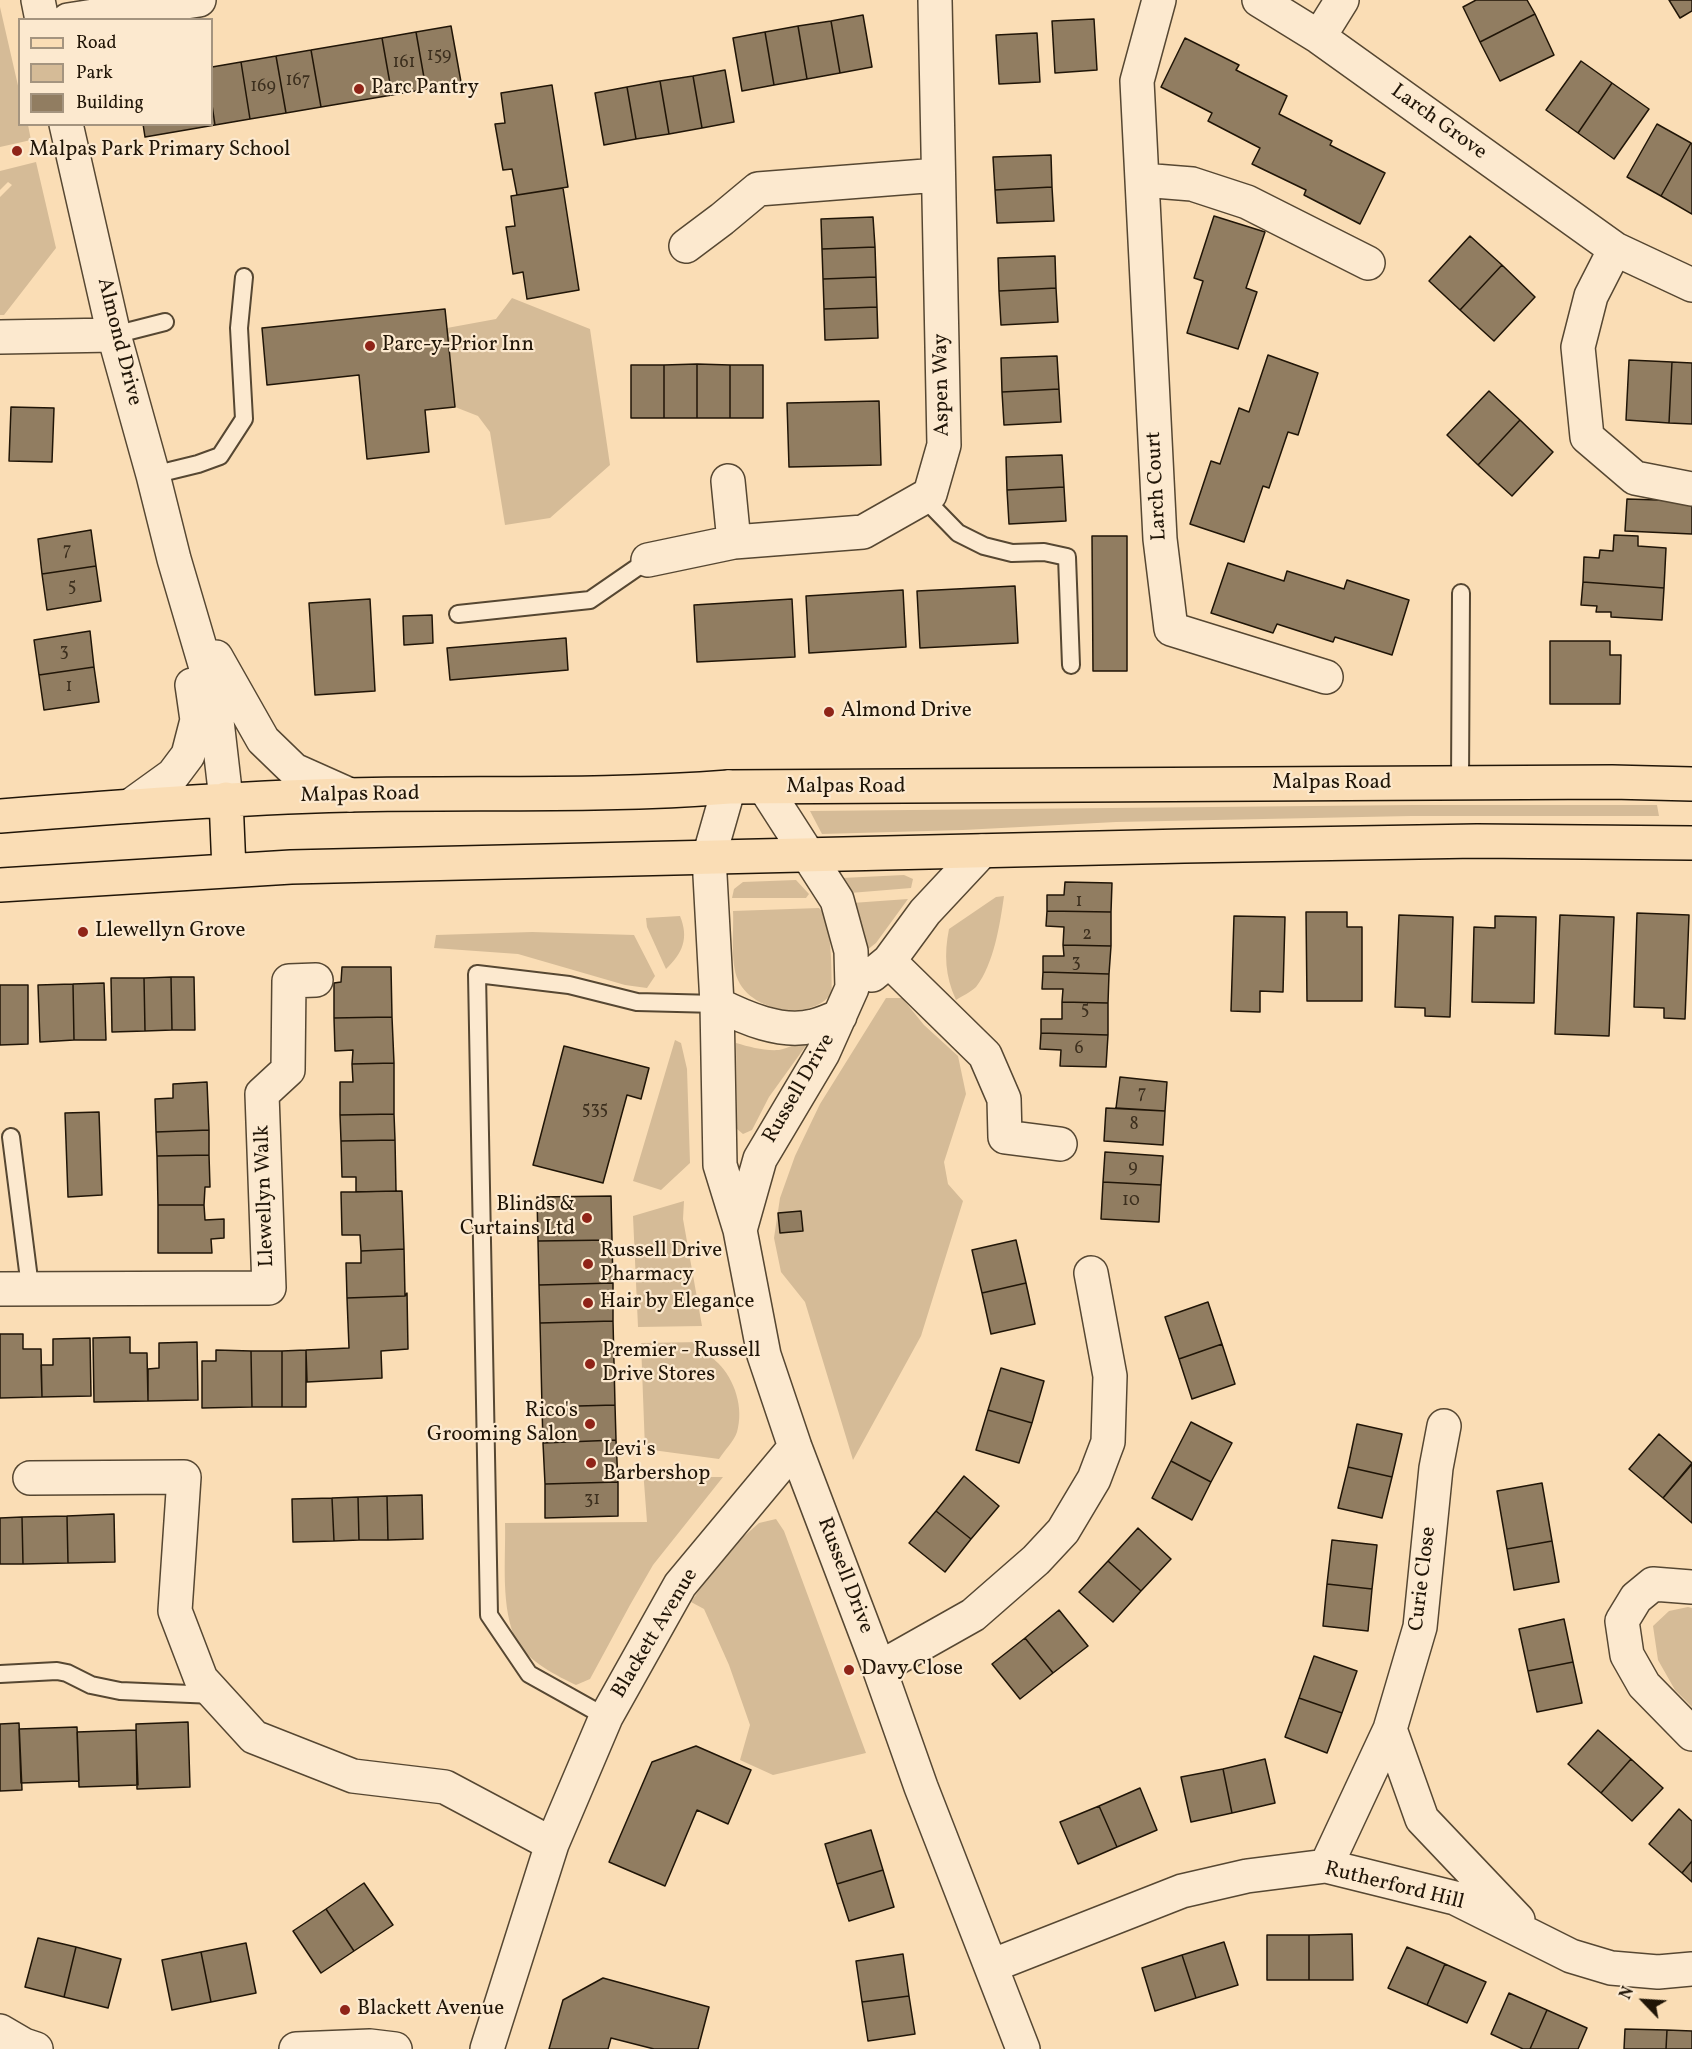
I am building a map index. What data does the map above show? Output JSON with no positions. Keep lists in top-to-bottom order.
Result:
{
  "streets": {
    "main road": ["Malpas Road"],
    "street": [
      "Larch Grove",
      "Almond Drive",
      "Aspen Way",
      "Larch Court",
      "Russell Drive",
      "Llewellyn Walk",
      "Curie Close",
      "Blackett Avenue",
      "Rutherford Hill"
    ]
  },
  "crossings": [
    ["Almond Drive", "Malpas Road"],
    ["Malpas Road", "Russell Drive"],
    ["Russell Drive", "Blackett Avenue"],
    ["Russell Drive", "Rutherford Hill"],
    ["Curie Close", "Rutherford Hill"]
  ],
  "places": [
    "Parc Pantry",
    "Malpas Park Primary School",
    "Parc-y-Prior Inn",
    "Almond Drive",
    "Llewellyn Grove",
    "Blinds & Curtains Ltd",
    "Russell Drive Pharmacy",
    "Hair by Elegance",
    "Premier - Russell Drive Stores",
    "Rico's Grooming Salon",
    "Levi's Barbershop",
    "Davy Close",
    "Blackett Avenue"
  ],
  "house_numbers": [
    "159",
    "161",
    "167",
    "169",
    "7",
    "5",
    "3",
    "1",
    "1",
    "2",
    "3",
    "5",
    "6",
    "7",
    "535",
    "8",
    "9",
    "10",
    "31"
  ],
  "legend": ["Road", "Park", "Building"],
  "north": "top left"
}
